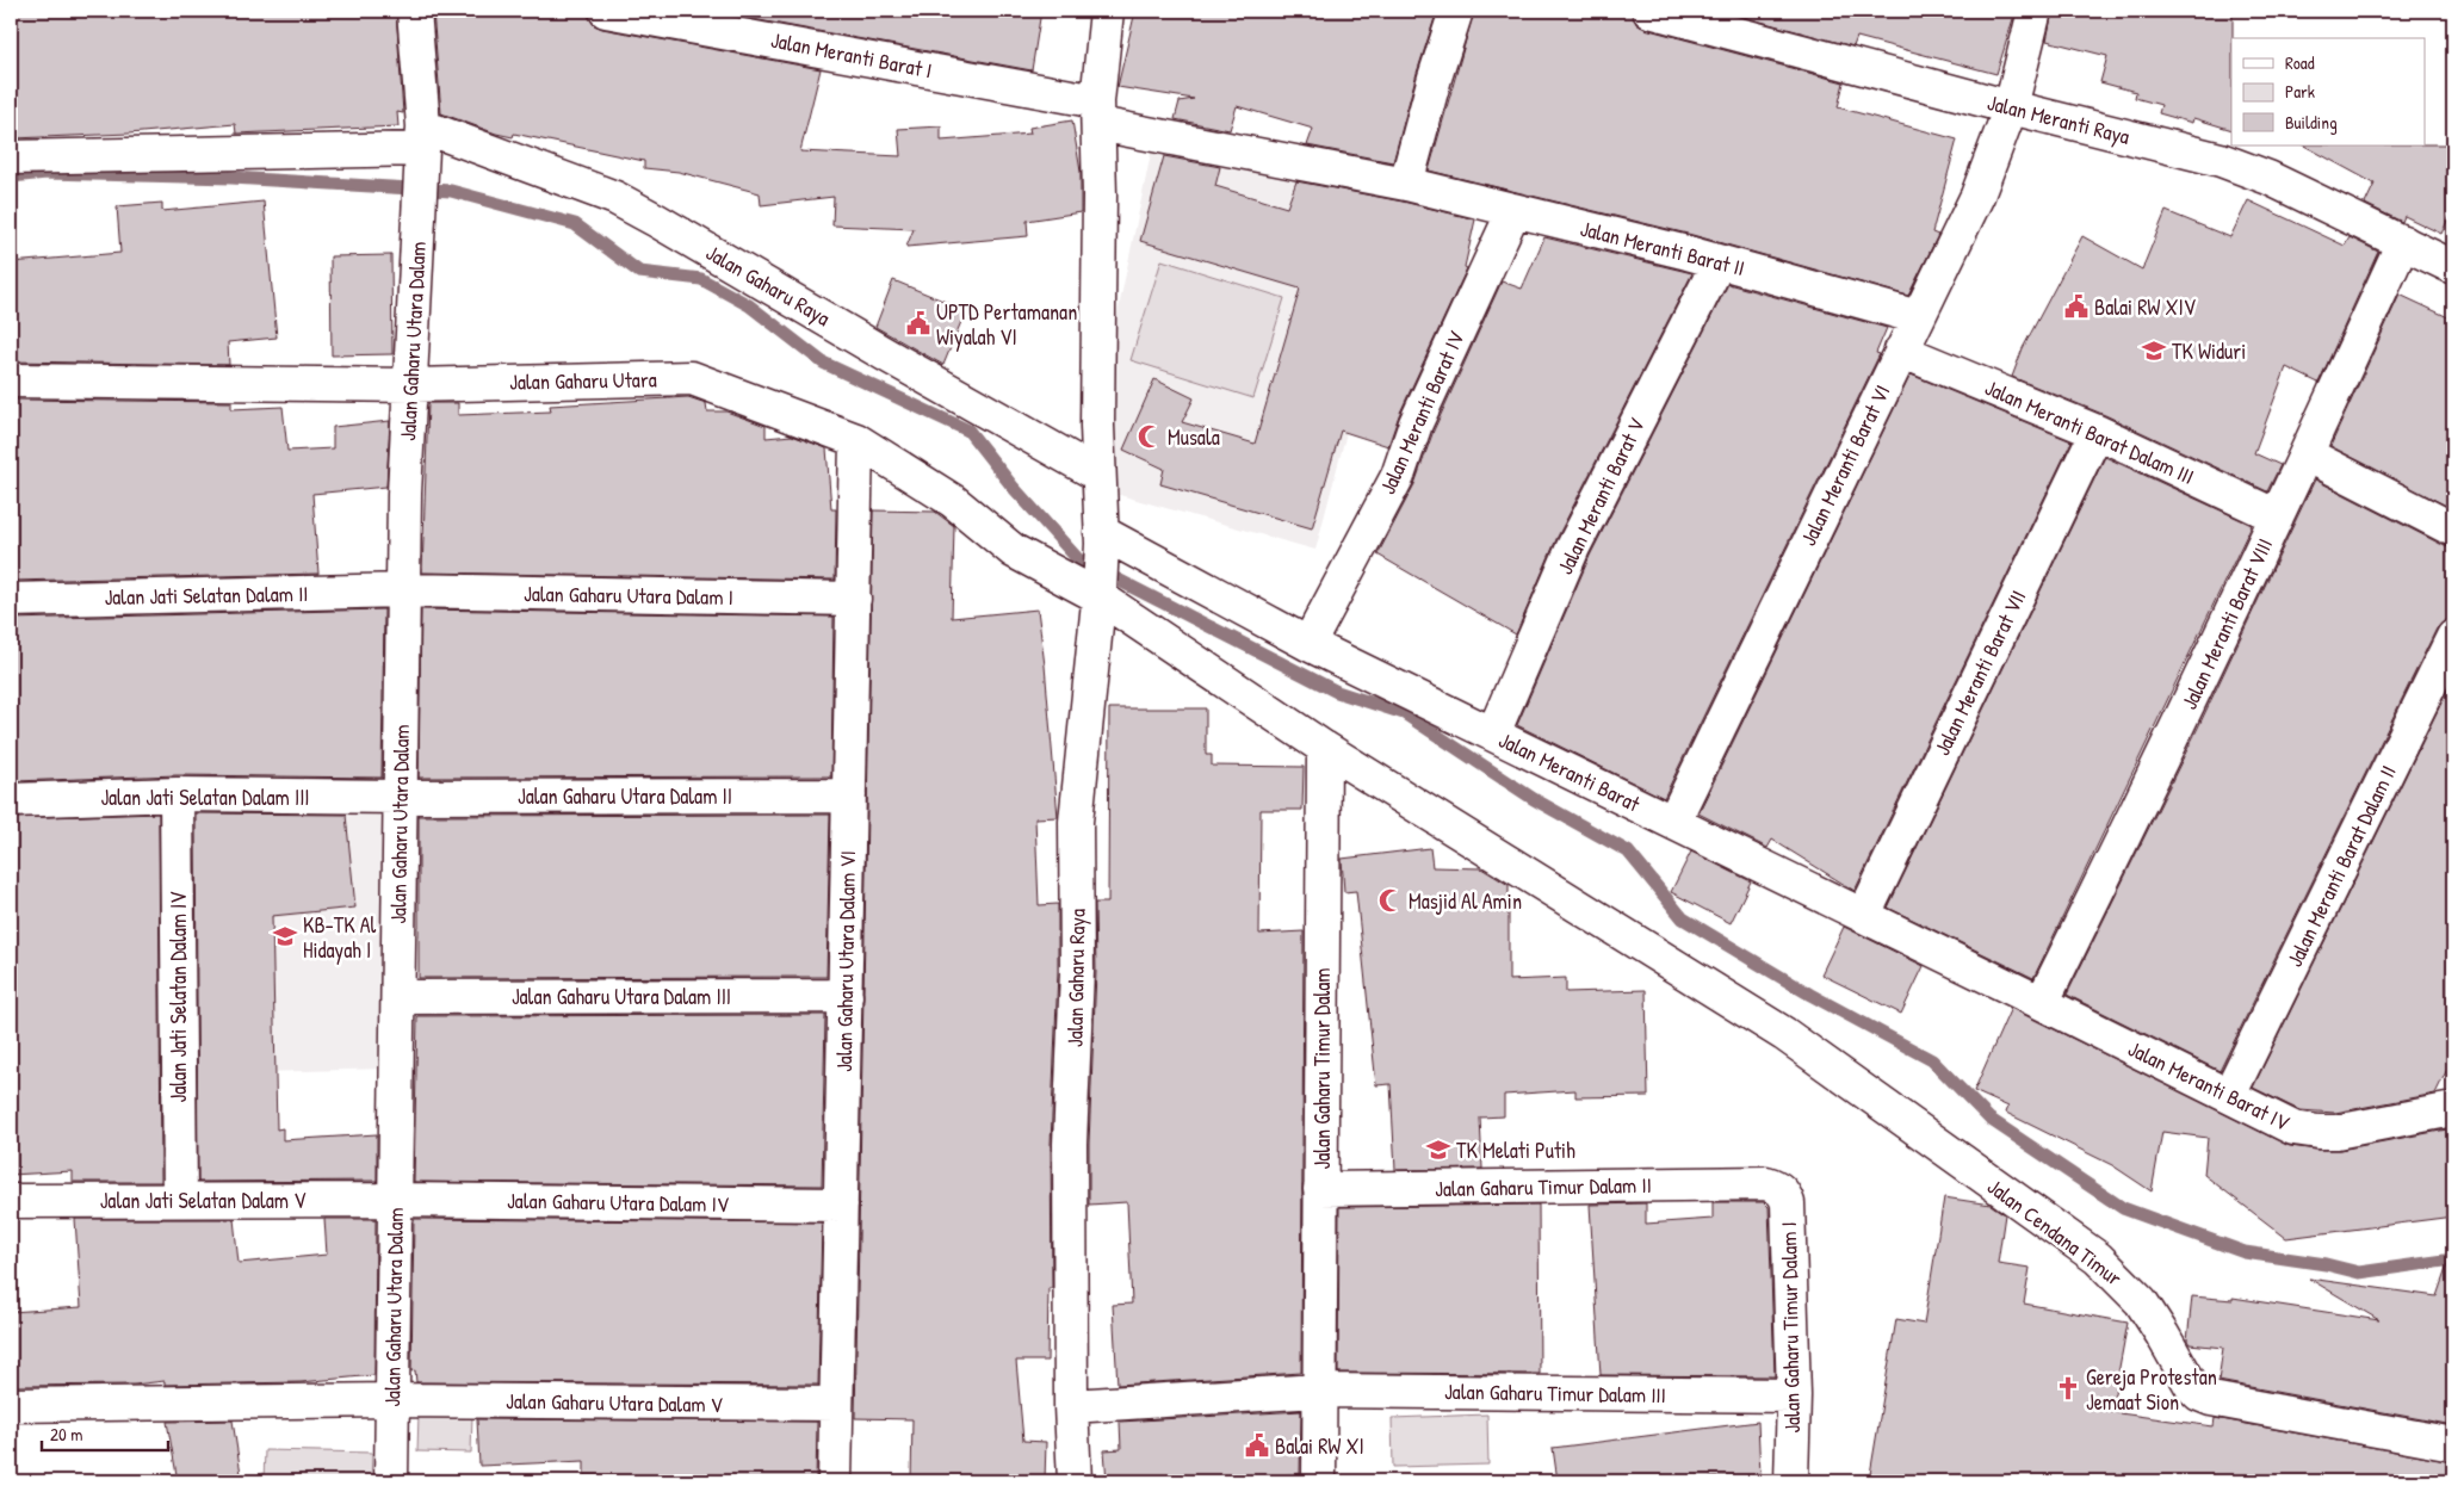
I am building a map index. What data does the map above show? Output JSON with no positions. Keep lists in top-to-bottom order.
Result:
{
  "streets": {
    "street": [
      "Jalan Meranti Barat I",
      "Jalan Meranti Raya",
      "Jalan Meranti Barat II",
      "Jalan Gaharu Raya",
      "Jalan Gaharu Utara Dalam",
      "Jalan Gaharu Utara",
      "Jalan Meranti Barat IV",
      "Jalan Meranti Barat Dalam III",
      "Jalan Meranti Barat VI",
      "Jalan Meranti Barat V",
      "Jalan Jati Selatan Dalam II",
      "Jalan Gaharu Utara Dalam I",
      "Jalan Meranti Barat VIII",
      "Jalan Meranti Barat VII",
      "Jalan Meranti Barat",
      "Jalan Gaharu Utara Dalam II",
      "Jalan Jati Selatan Dalam III",
      "Jalan Meranti Barat Dalam II",
      "Jalan Gaharu Utara Dalam VI",
      "Jalan Gaharu Utara Dalam III",
      "Jalan Jati Selatan Dalam IV",
      "Jalan Gaharu Timur Dalam",
      "Jalan Gaharu Timur Dalam II",
      "Jalan Jati Selatan Dalam V",
      "Jalan Gaharu Utara Dalam IV",
      "Jalan Cendana Timur",
      "Jalan Gaharu Timur Dalam I",
      "Jalan Gaharu Timur Dalam III",
      "Jalan Gaharu Utara Dalam V"
    ]
  },
  "crossings": [
    ["Jalan Meranti Barat I", "Jalan Meranti Barat II"],
    ["Jalan Meranti Barat I", "Jalan Gaharu Raya"],
    ["Jalan Meranti Raya", "Jalan Meranti Barat VI"],
    ["Jalan Meranti Raya", "Jalan Meranti Barat VIII"],
    ["Jalan Meranti Barat II", "Jalan Gaharu Raya"],
    ["Jalan Meranti Barat II", "Jalan Meranti Barat IV"],
    ["Jalan Meranti Barat II", "Jalan Meranti Barat VI"],
    ["Jalan Meranti Barat II", "Jalan Meranti Barat V"],
    ["Jalan Gaharu Raya", "Jalan Gaharu Utara Dalam"],
    ["Jalan Gaharu Raya", "Jalan Gaharu Utara"],
    ["Jalan Gaharu Raya", "Jalan Meranti Barat"],
    ["Jalan Gaharu Utara Dalam", "Jalan Gaharu Utara"],
    ["Jalan Gaharu Utara Dalam", "Jalan Jati Selatan Dalam II"],
    ["Jalan Gaharu Utara Dalam", "Jalan Gaharu Utara Dalam I"],
    ["Jalan Gaharu Utara Dalam", "Jalan Gaharu Utara Dalam II"],
    ["Jalan Gaharu Utara Dalam", "Jalan Jati Selatan Dalam III"],
    ["Jalan Gaharu Utara Dalam", "Jalan Gaharu Utara Dalam III"],
    ["Jalan Gaharu Utara Dalam", "Jalan Jati Selatan Dalam V"],
    ["Jalan Gaharu Utara Dalam", "Jalan Gaharu Utara Dalam IV"],
    ["Jalan Gaharu Utara Dalam", "Jalan Gaharu Utara Dalam V"],
    ["Jalan Gaharu Utara", "Jalan Gaharu Utara Dalam VI"],
    ["Jalan Meranti Barat IV", "Jalan Meranti Barat VIII"],
    ["Jalan Meranti Barat IV", "Jalan Meranti Barat"],
    ["Jalan Meranti Barat IV", "Jalan Meranti Barat Dalam II"],
    ["Jalan Meranti Barat Dalam III", "Jalan Meranti Barat VI"],
    ["Jalan Meranti Barat Dalam III", "Jalan Meranti Barat VIII"],
    ["Jalan Meranti Barat Dalam III", "Jalan Meranti Barat VII"],
    ["Jalan Meranti Barat VI", "Jalan Meranti Barat"],
    ["Jalan Meranti Barat V", "Jalan Meranti Barat"],
    ["Jalan Jati Selatan Dalam II", "Jalan Gaharu Utara Dalam I"],
    ["Jalan Gaharu Utara Dalam I", "Jalan Gaharu Utara Dalam VI"],
    ["Jalan Meranti Barat VIII", "Jalan Meranti Barat"],
    ["Jalan Meranti Barat VII", "Jalan Meranti Barat"],
    ["Jalan Gaharu Utara Dalam II", "Jalan Jati Selatan Dalam III"],
    ["Jalan Gaharu Utara Dalam II", "Jalan Gaharu Utara Dalam VI"],
    ["Jalan Jati Selatan Dalam III", "Jalan Jati Selatan Dalam IV"],
    ["Jalan Gaharu Utara Dalam VI", "Jalan Gaharu Utara Dalam III"],
    ["Jalan Gaharu Utara Dalam VI", "Jalan Gaharu Utara Dalam IV"],
    ["Jalan Gaharu Utara Dalam VI", "Jalan Gaharu Utara Dalam V"],
    ["Jalan Jati Selatan Dalam IV", "Jalan Jati Selatan Dalam V"],
    ["Jalan Gaharu Timur Dalam", "Jalan Gaharu Timur Dalam II"],
    ["Jalan Gaharu Timur Dalam", "Jalan Cendana Timur"],
    ["Jalan Gaharu Timur Dalam", "Jalan Gaharu Timur Dalam III"],
    ["Jalan Gaharu Timur Dalam II", "Jalan Gaharu Timur Dalam I"],
    ["Jalan Jati Selatan Dalam V", "Jalan Gaharu Utara Dalam IV"],
    ["Jalan Gaharu Timur Dalam I", "Jalan Gaharu Timur Dalam III"]
  ],
  "places": {
    "public building": ["Balai RW XIV", "UPTD Pertamanan Wiyalah VI", "Balai RW XI"],
    "school or university": ["TK Widuri", "KB-TK Al Hidayah I", "TK Melati Putih"],
    "mosque": ["Musala", "Masjid Al Amin"],
    "church": ["Gereja Protestan Jemaat Sion"]
  },
  "legend": ["Road", "Park", "Building"],
  "scale_bar": "20 m"
}
